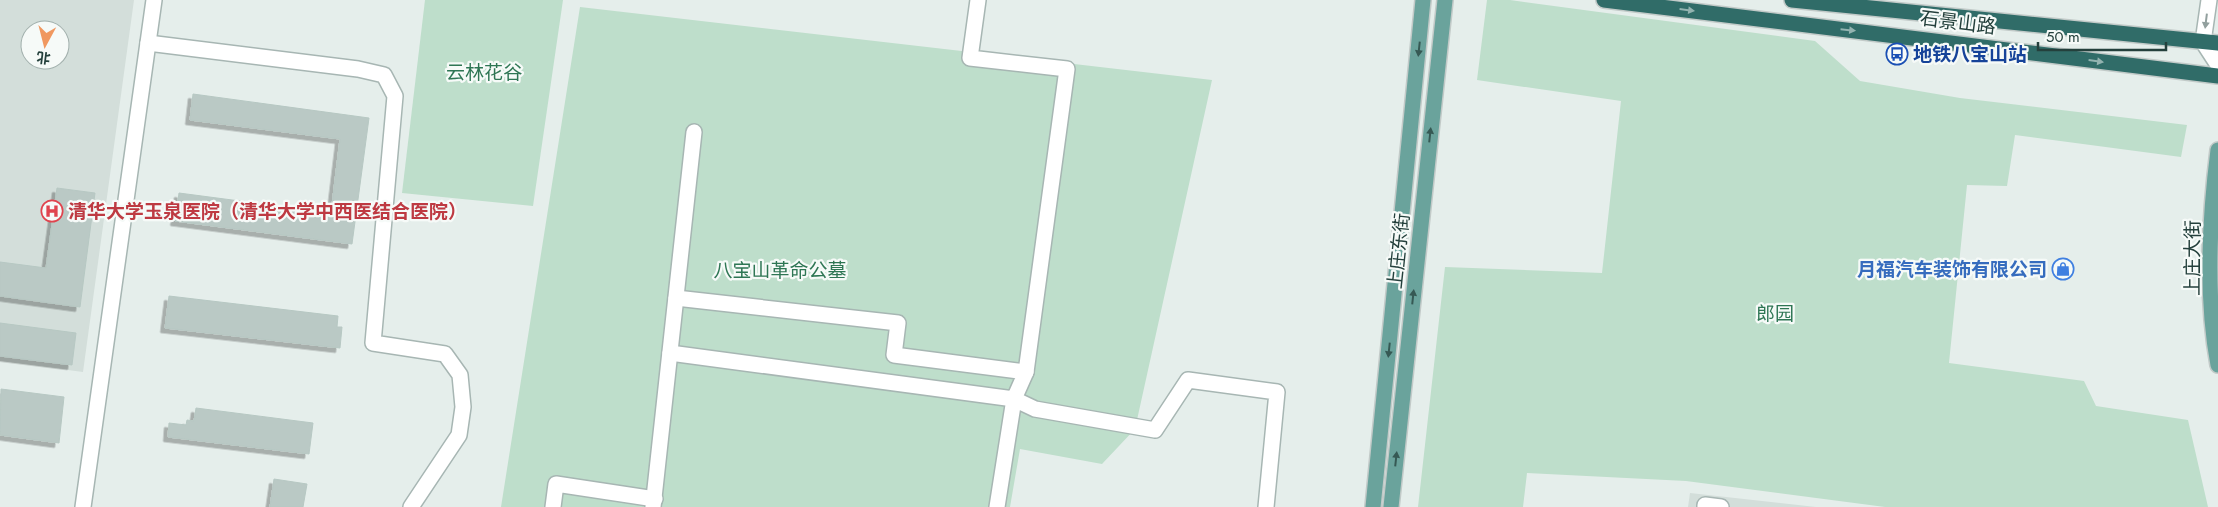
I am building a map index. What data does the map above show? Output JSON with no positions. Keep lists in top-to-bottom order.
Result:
{
  "streets": {
    "highway": ["石景山路"],
    "main road": ["上庄东街", "上庄大街"]
  },
  "parks": ["云林花谷", "八宝山革命公墓", "郎园"],
  "places": {
    "bus stop": ["地铁八宝山站"],
    "hospital": ["清华大学玉泉医院（清华大学中西医结合医院）"],
    "shop": ["月福汽车装饰有限公司"]
  },
  "scale_bar": "50 m",
  "north": "bottom"
}
